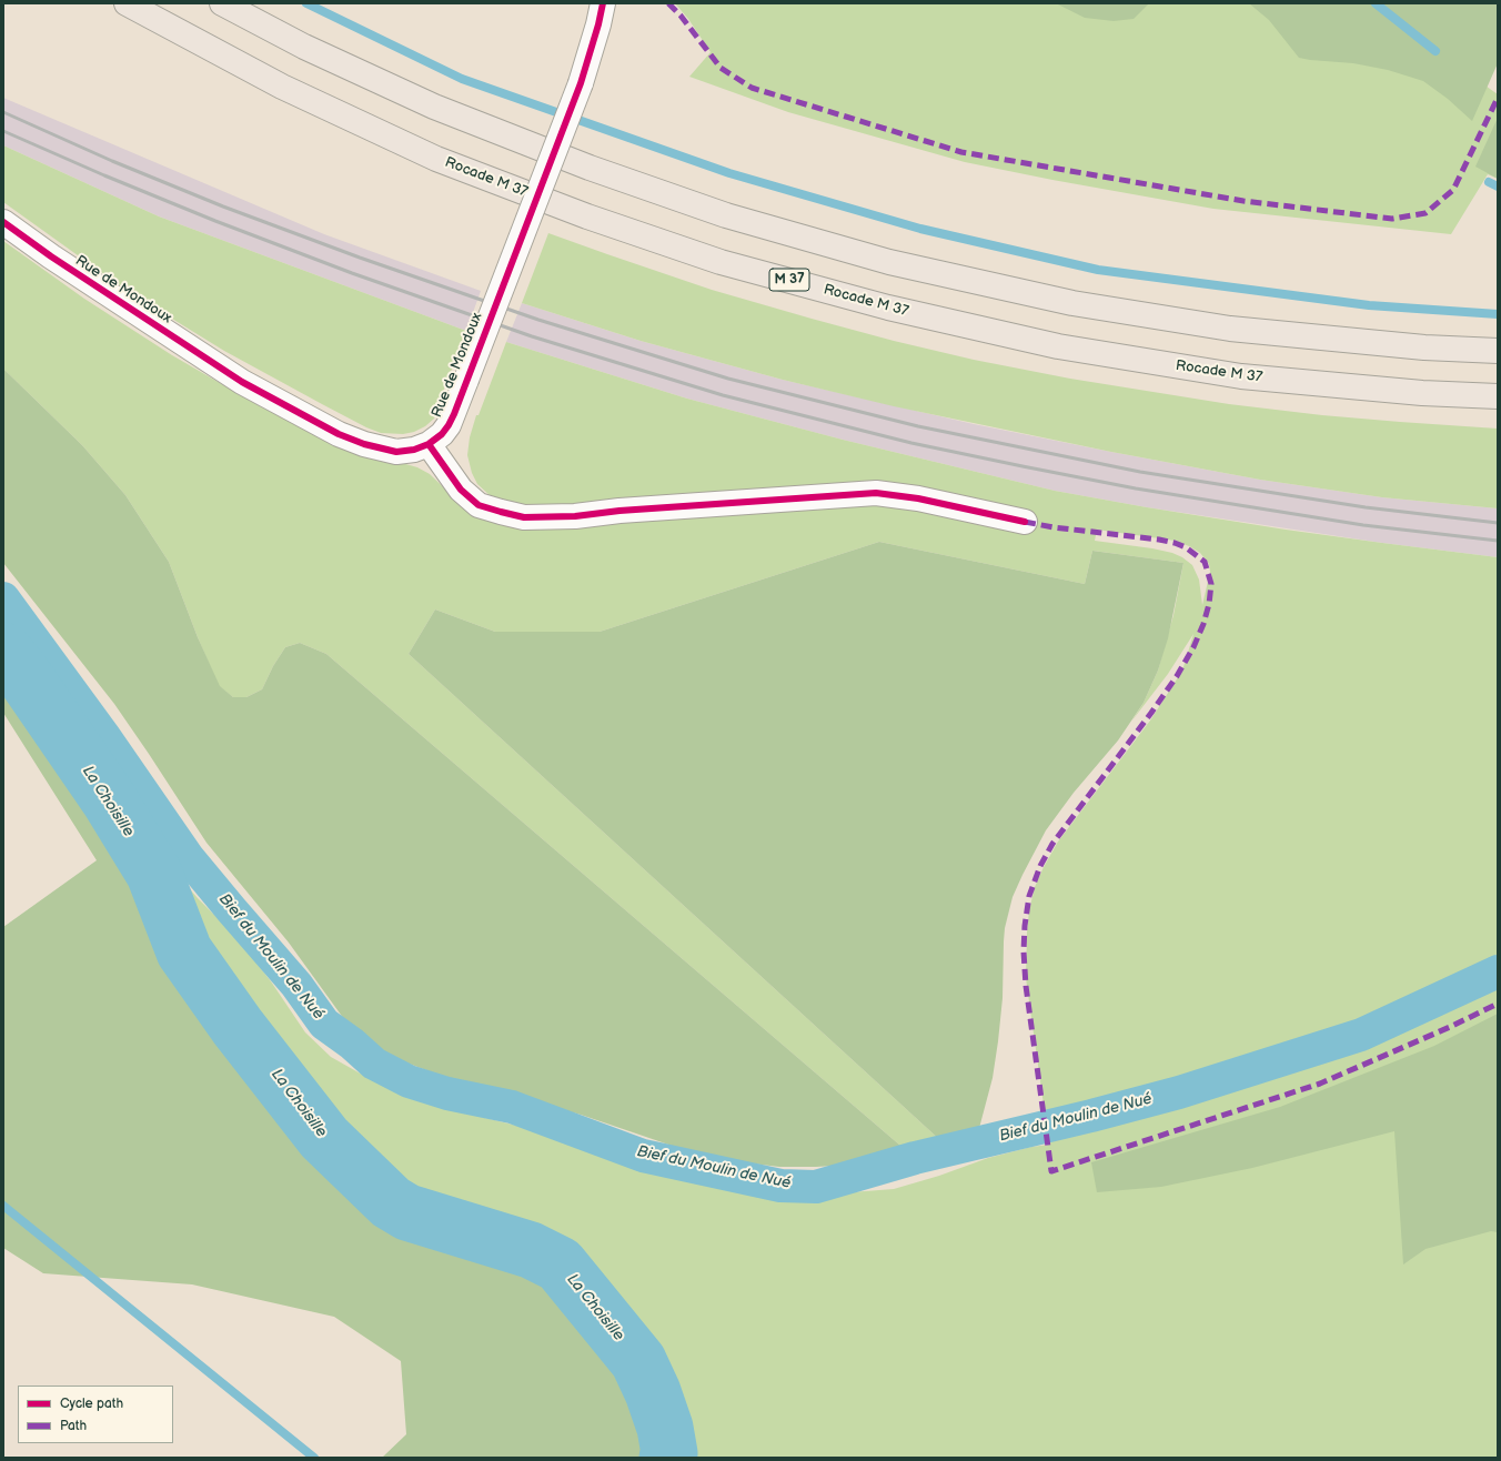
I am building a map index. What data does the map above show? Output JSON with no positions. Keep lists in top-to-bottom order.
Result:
{
  "streets": {
    "highway": ["Rocade M 37", "M 37"],
    "street": ["Rue de Mondoux"]
  },
  "water": ["La Choisille", "Bief du Moulin de Nué"],
  "legend": ["Cycle path", "Path"]
}
